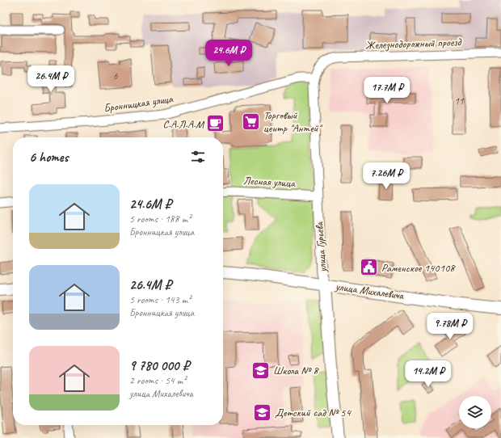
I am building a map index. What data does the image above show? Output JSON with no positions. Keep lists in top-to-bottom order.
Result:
{
  "streets": {
    "main road": ["улица Гурьева", "улица Михалевича"],
    "street": ["Железнодорожный проезд", "Бронницкая улица", "Лесная улица"]
  },
  "crossings": [
    ["Железнодорожный проезд", "улица Гурьева"],
    ["Бронницкая улица", "улица Гурьева"],
    ["Лесная улица", "улица Гурьева"],
    ["улица Гурьева", "улица Михалевича"]
  ],
  "places": {
    "supermarket": ["Торговый центр \"Антей\""],
    "cafe": ["С.А.Л.А.М"],
    "public building": ["Раменское 140108"],
    "school or university": ["Школа № 8", "Детский сад № 54"]
  },
  "house_numbers": ["6", "11"],
  "page": {
    "price": [
      "24.6M ₽",
      "26.4M ₽",
      "17.7M ₽",
      "7.26M ₽",
      "9.78M ₽",
      "14.2M ₽"
    ],
    "heading": "6 homes",
    "list": [
      {
        "name": "24.6M ₽",
        "note": "5 rooms · 188 m² · Бронницкая улица"
      },
      {
        "name": "26.4M ₽",
        "note": "5 rooms · 143 m² · Бронницкая улица"
      },
      {
        "name": "9 780 000 ₽",
        "note": "2 rooms · 54 m² · улица Михалевича"
      }
    ]
  }
}
